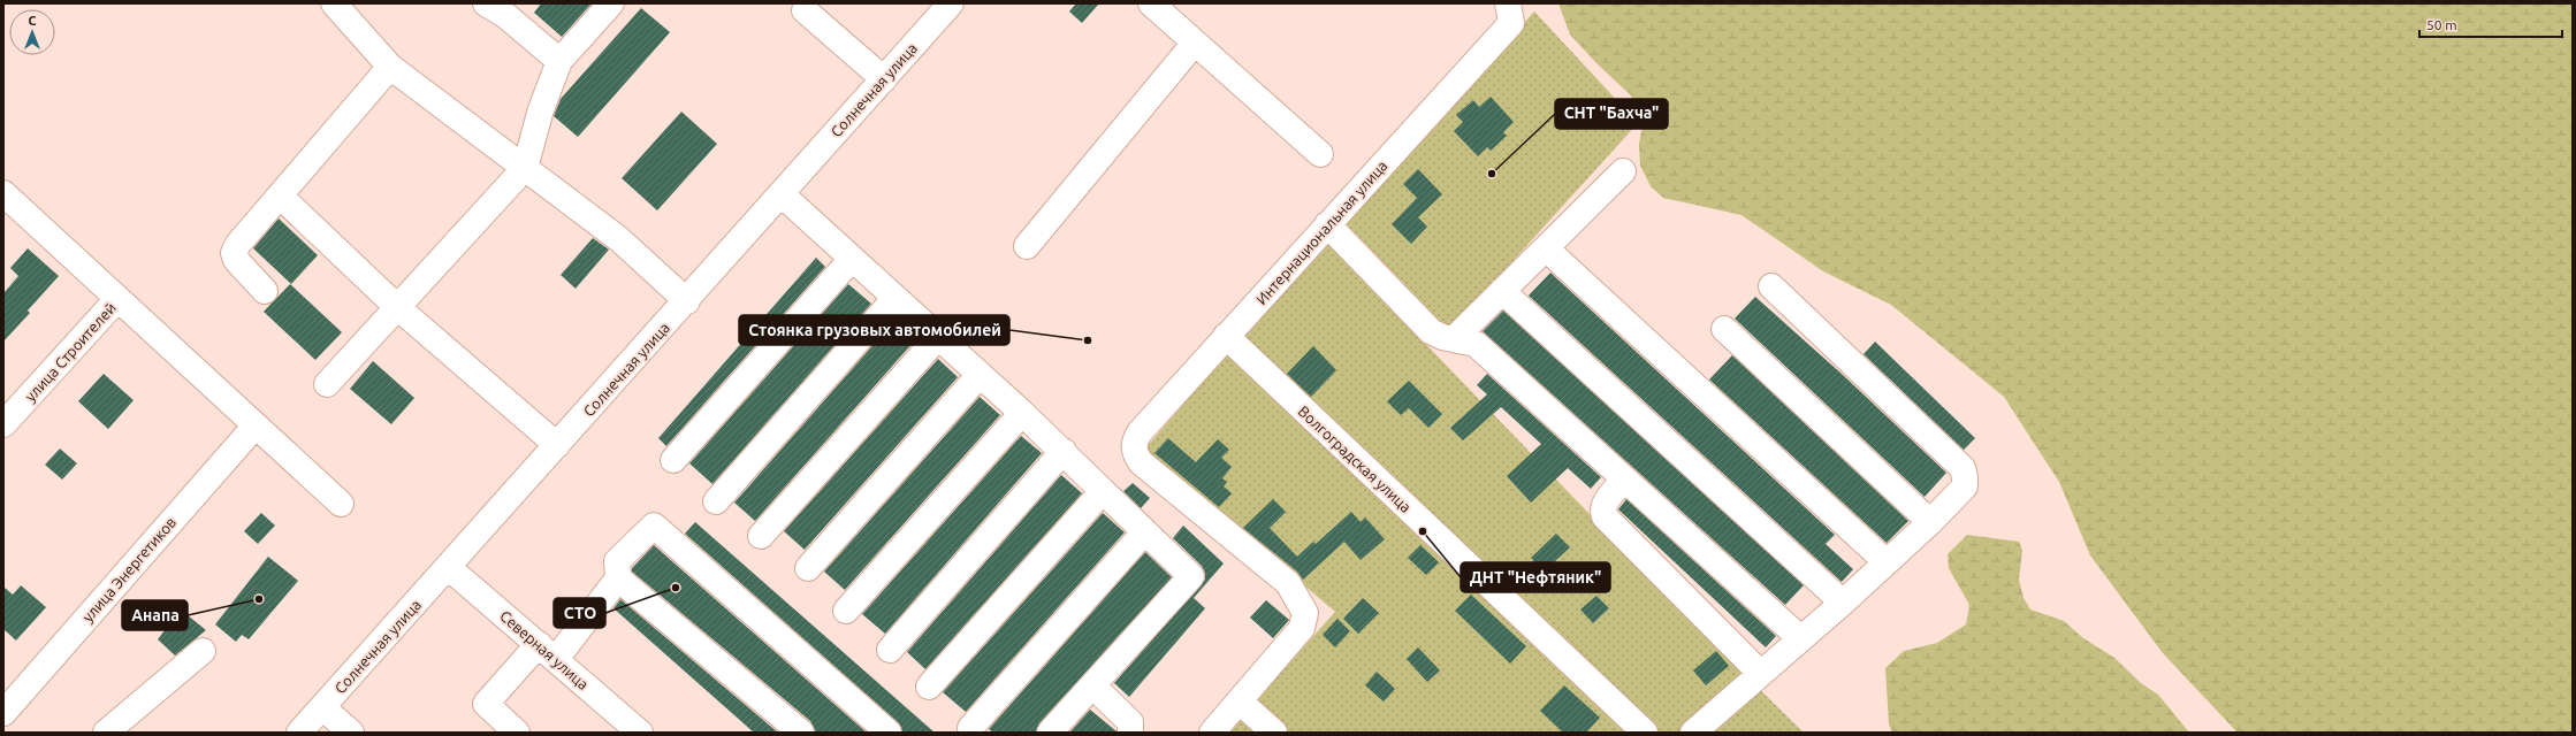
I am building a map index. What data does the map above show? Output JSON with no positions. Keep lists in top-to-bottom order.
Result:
{
  "streets": {
    "street": [
      "Солнечная улица",
      "Интернациональная улица",
      "улица Строителей",
      "Волгоградская улица",
      "улица Энергетиков",
      "Северная улица"
    ]
  },
  "crossings": [
    ["Солнечная улица", "Северная улица"],
    ["Интернациональная улица", "Волгоградская улица"]
  ],
  "places": [
    "СНТ \"Бахча\"",
    "Стоянка грузовых автомобилей",
    "ДНТ \"Нефтяник\"",
    "СТО",
    "Анапа"
  ],
  "scale_bar": "50 m",
  "north": "top"
}
